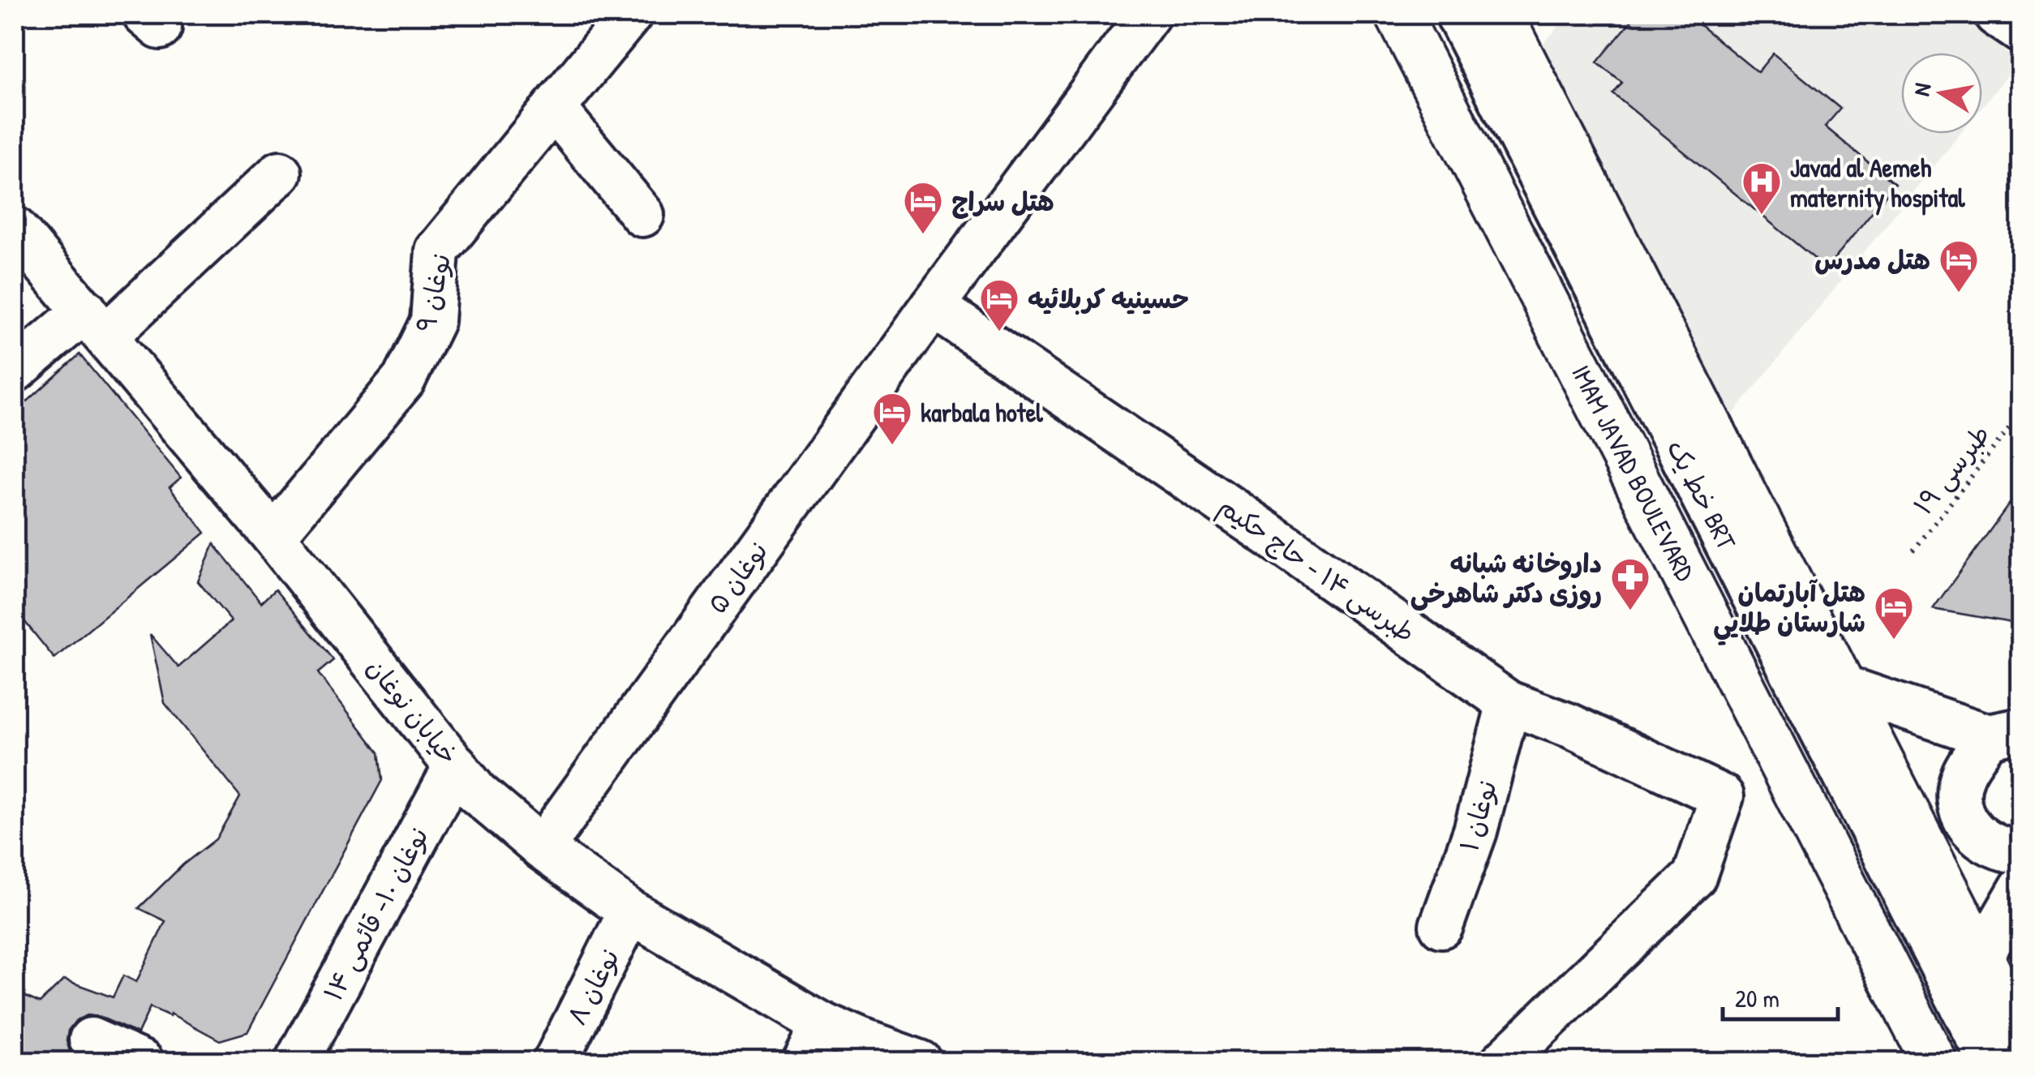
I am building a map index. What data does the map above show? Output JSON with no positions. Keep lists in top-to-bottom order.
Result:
{
  "streets": {
    "main road": ["IMAM JAVAD BOULEVARD"],
    "street": [
      "نوغان ۹",
      "خط یک BRT",
      "طبرسی ۱۴ - حاج حکیم",
      "نوغان ۵",
      "خیابان نوغان",
      "نوغان ۱",
      "نوغان ۱۰- قائمی ۱۴",
      "نوغان ۸"
    ],
    "path": ["طبرسی ۱۹"]
  },
  "crossings": [
    ["نوغان ۹", "خیابان نوغان"],
    ["طبرسی ۱۴ - حاج حکیم", "نوغان ۵"],
    ["طبرسی ۱۴ - حاج حکیم", "نوغان ۱"],
    ["نوغان ۵", "خیابان نوغان"],
    ["خیابان نوغان", "نوغان ۱۰- قائمی ۱۴"],
    ["خیابان نوغان", "نوغان ۸"]
  ],
  "places": {
    "hospital": ["Javad al Aemeh maternity hospital"],
    "hotel": [
      "هتل سراج",
      "هتل مدرس",
      "حسینیه کربلائیه",
      "karbala hotel",
      "هتل آبارتمان شارستان طلايي"
    ],
    "pharmacy": ["داروخانه شبانه روزی دکتر شاهرخی"]
  },
  "scale_bar": "20 m",
  "north": "left"
}
